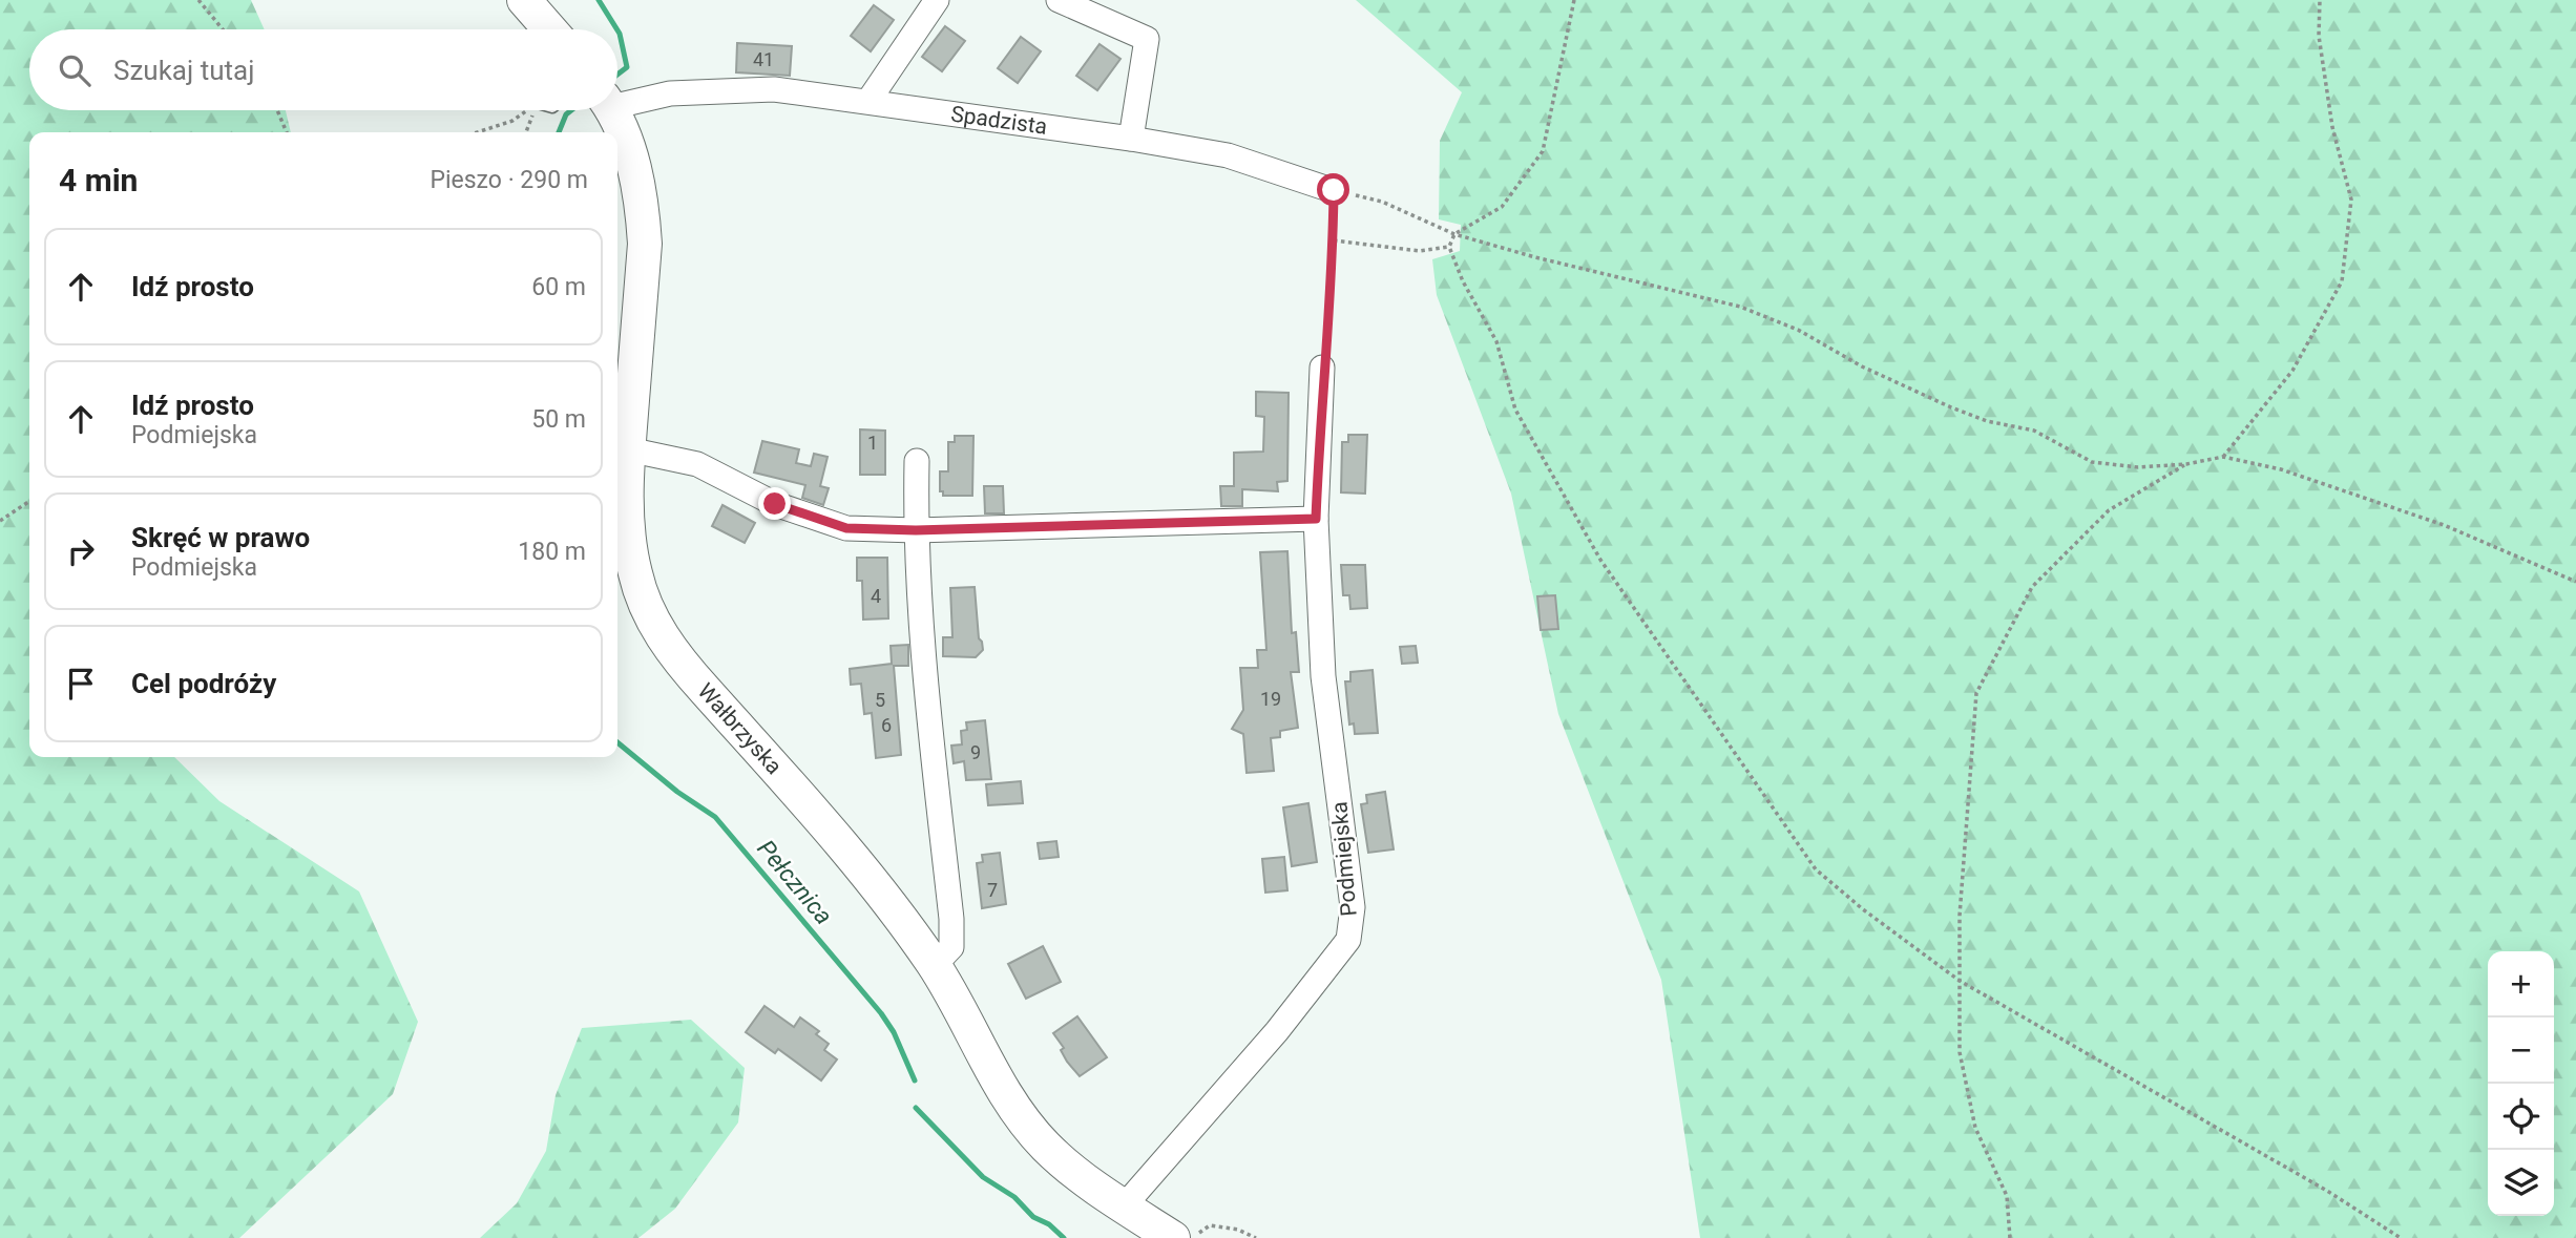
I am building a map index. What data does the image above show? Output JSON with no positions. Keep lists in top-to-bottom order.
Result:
{
  "streets": {
    "main road": ["Wałbrzyska"],
    "street": ["Spadzista", "Podmiejska"]
  },
  "crossings": [
    ["Wałbrzyska", "Podmiejska"]
  ],
  "water": ["Pełcznica"],
  "house_numbers": [
    "41",
    "1",
    "4",
    "19",
    "5",
    "6",
    "9",
    "7"
  ],
  "page": {
    "search": "Szukaj tutaj",
    "heading": ["4 min", "Pieszo · 290 m"],
    "list": [
      ["Idź prosto", "60 m"],
      ["Idź prosto", "Podmiejska", "50 m"],
      ["Skręć w prawo", "Podmiejska", "180 m"],
      "Cel podróży"
    ],
    "map_buttons": ["+", "−"]
  }
}
